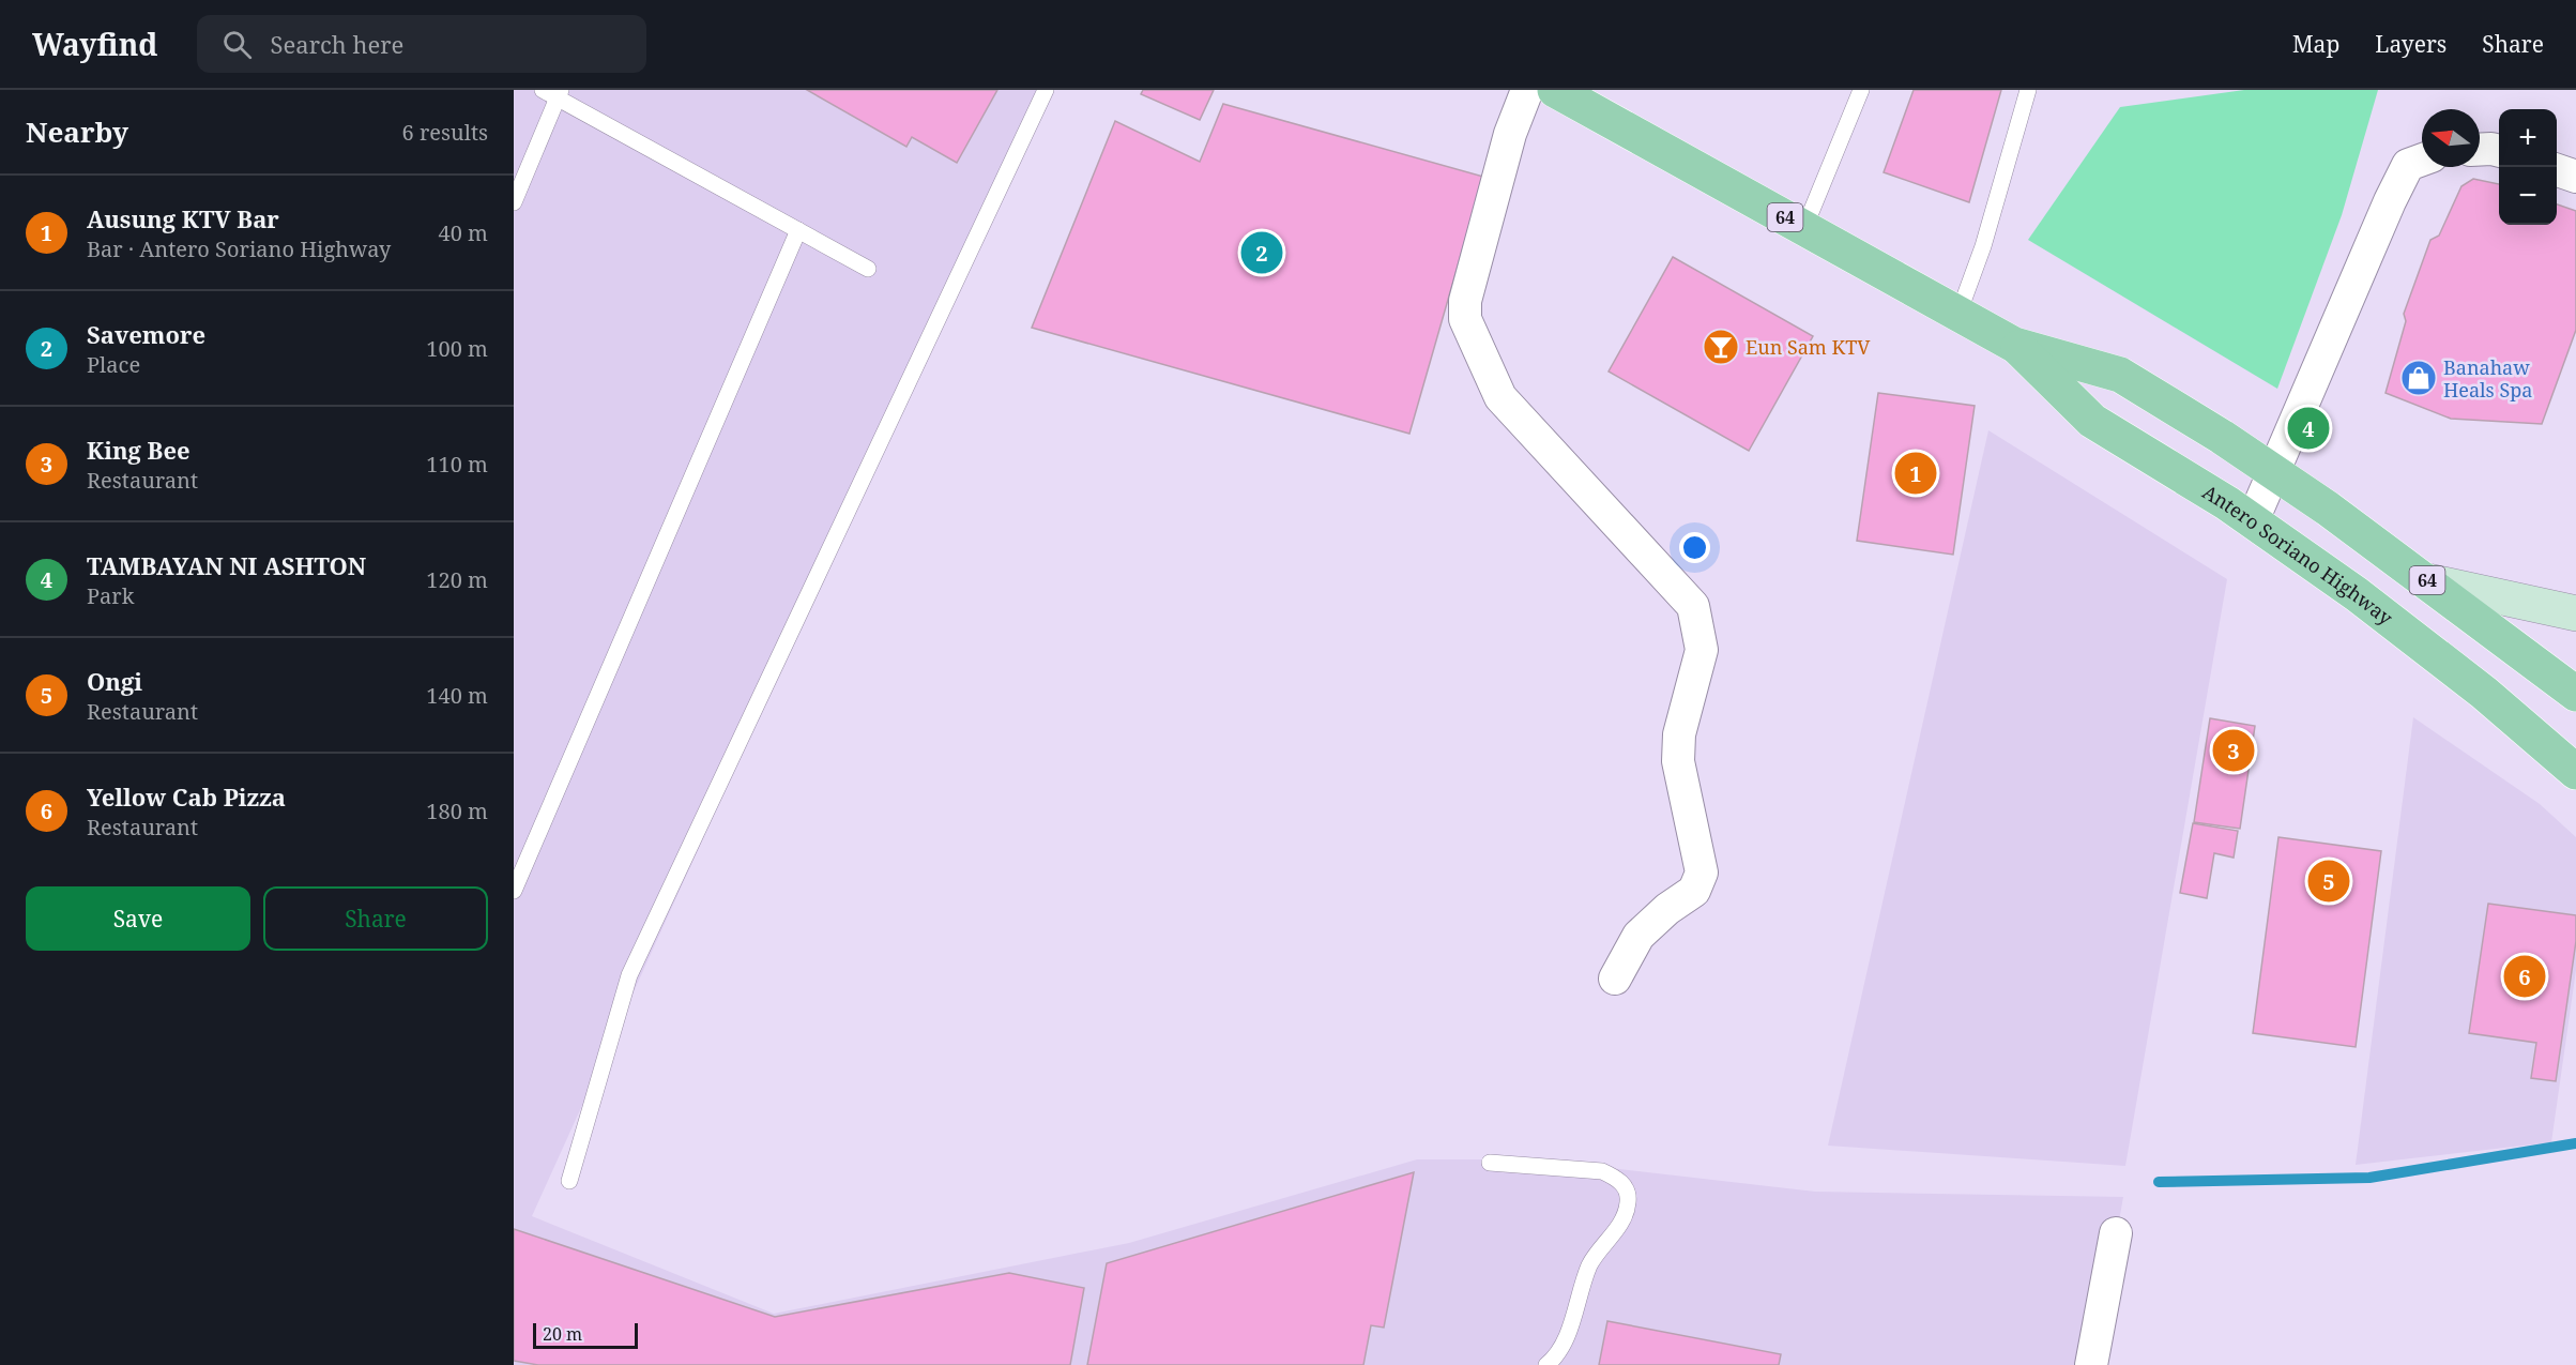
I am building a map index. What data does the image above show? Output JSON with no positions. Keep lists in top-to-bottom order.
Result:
{
  "streets": {
    "main road": ["64", "Antero Soriano Highway"]
  },
  "places": {
    "bar": ["Eun Sam KTV"],
    "shop": ["Banahaw Heals Spa"]
  },
  "scale_bar": "20 m",
  "north": "left",
  "page": {
    "header": "Wayfind",
    "search": "Search here",
    "nav": ["Map", "Layers", "Share"],
    "heading": ["Nearby", "6 results"],
    "map_buttons": ["+", "−"],
    "list": [
      {
        "mark": "1",
        "name": "Ausung KTV Bar",
        "note": "Bar · Antero Soriano Highway",
        "value": "40 m"
      },
      {
        "mark": "2",
        "name": "Savemore",
        "note": "Place",
        "value": "100 m"
      },
      {
        "mark": "3",
        "name": "King Bee",
        "note": "Restaurant",
        "value": "110 m"
      },
      {
        "mark": "4",
        "name": "TAMBAYAN NI ASHTON",
        "note": "Park",
        "value": "120 m"
      },
      {
        "mark": "5",
        "name": "Ongi",
        "note": "Restaurant",
        "value": "140 m"
      },
      {
        "mark": "6",
        "name": "Yellow Cab Pizza",
        "note": "Restaurant",
        "value": "180 m"
      }
    ],
    "pins": [
      "2",
      "4",
      "1",
      "3",
      "5",
      "6"
    ],
    "buttons": ["Save", "Share"],
    "scale": "20 m"
  }
}
